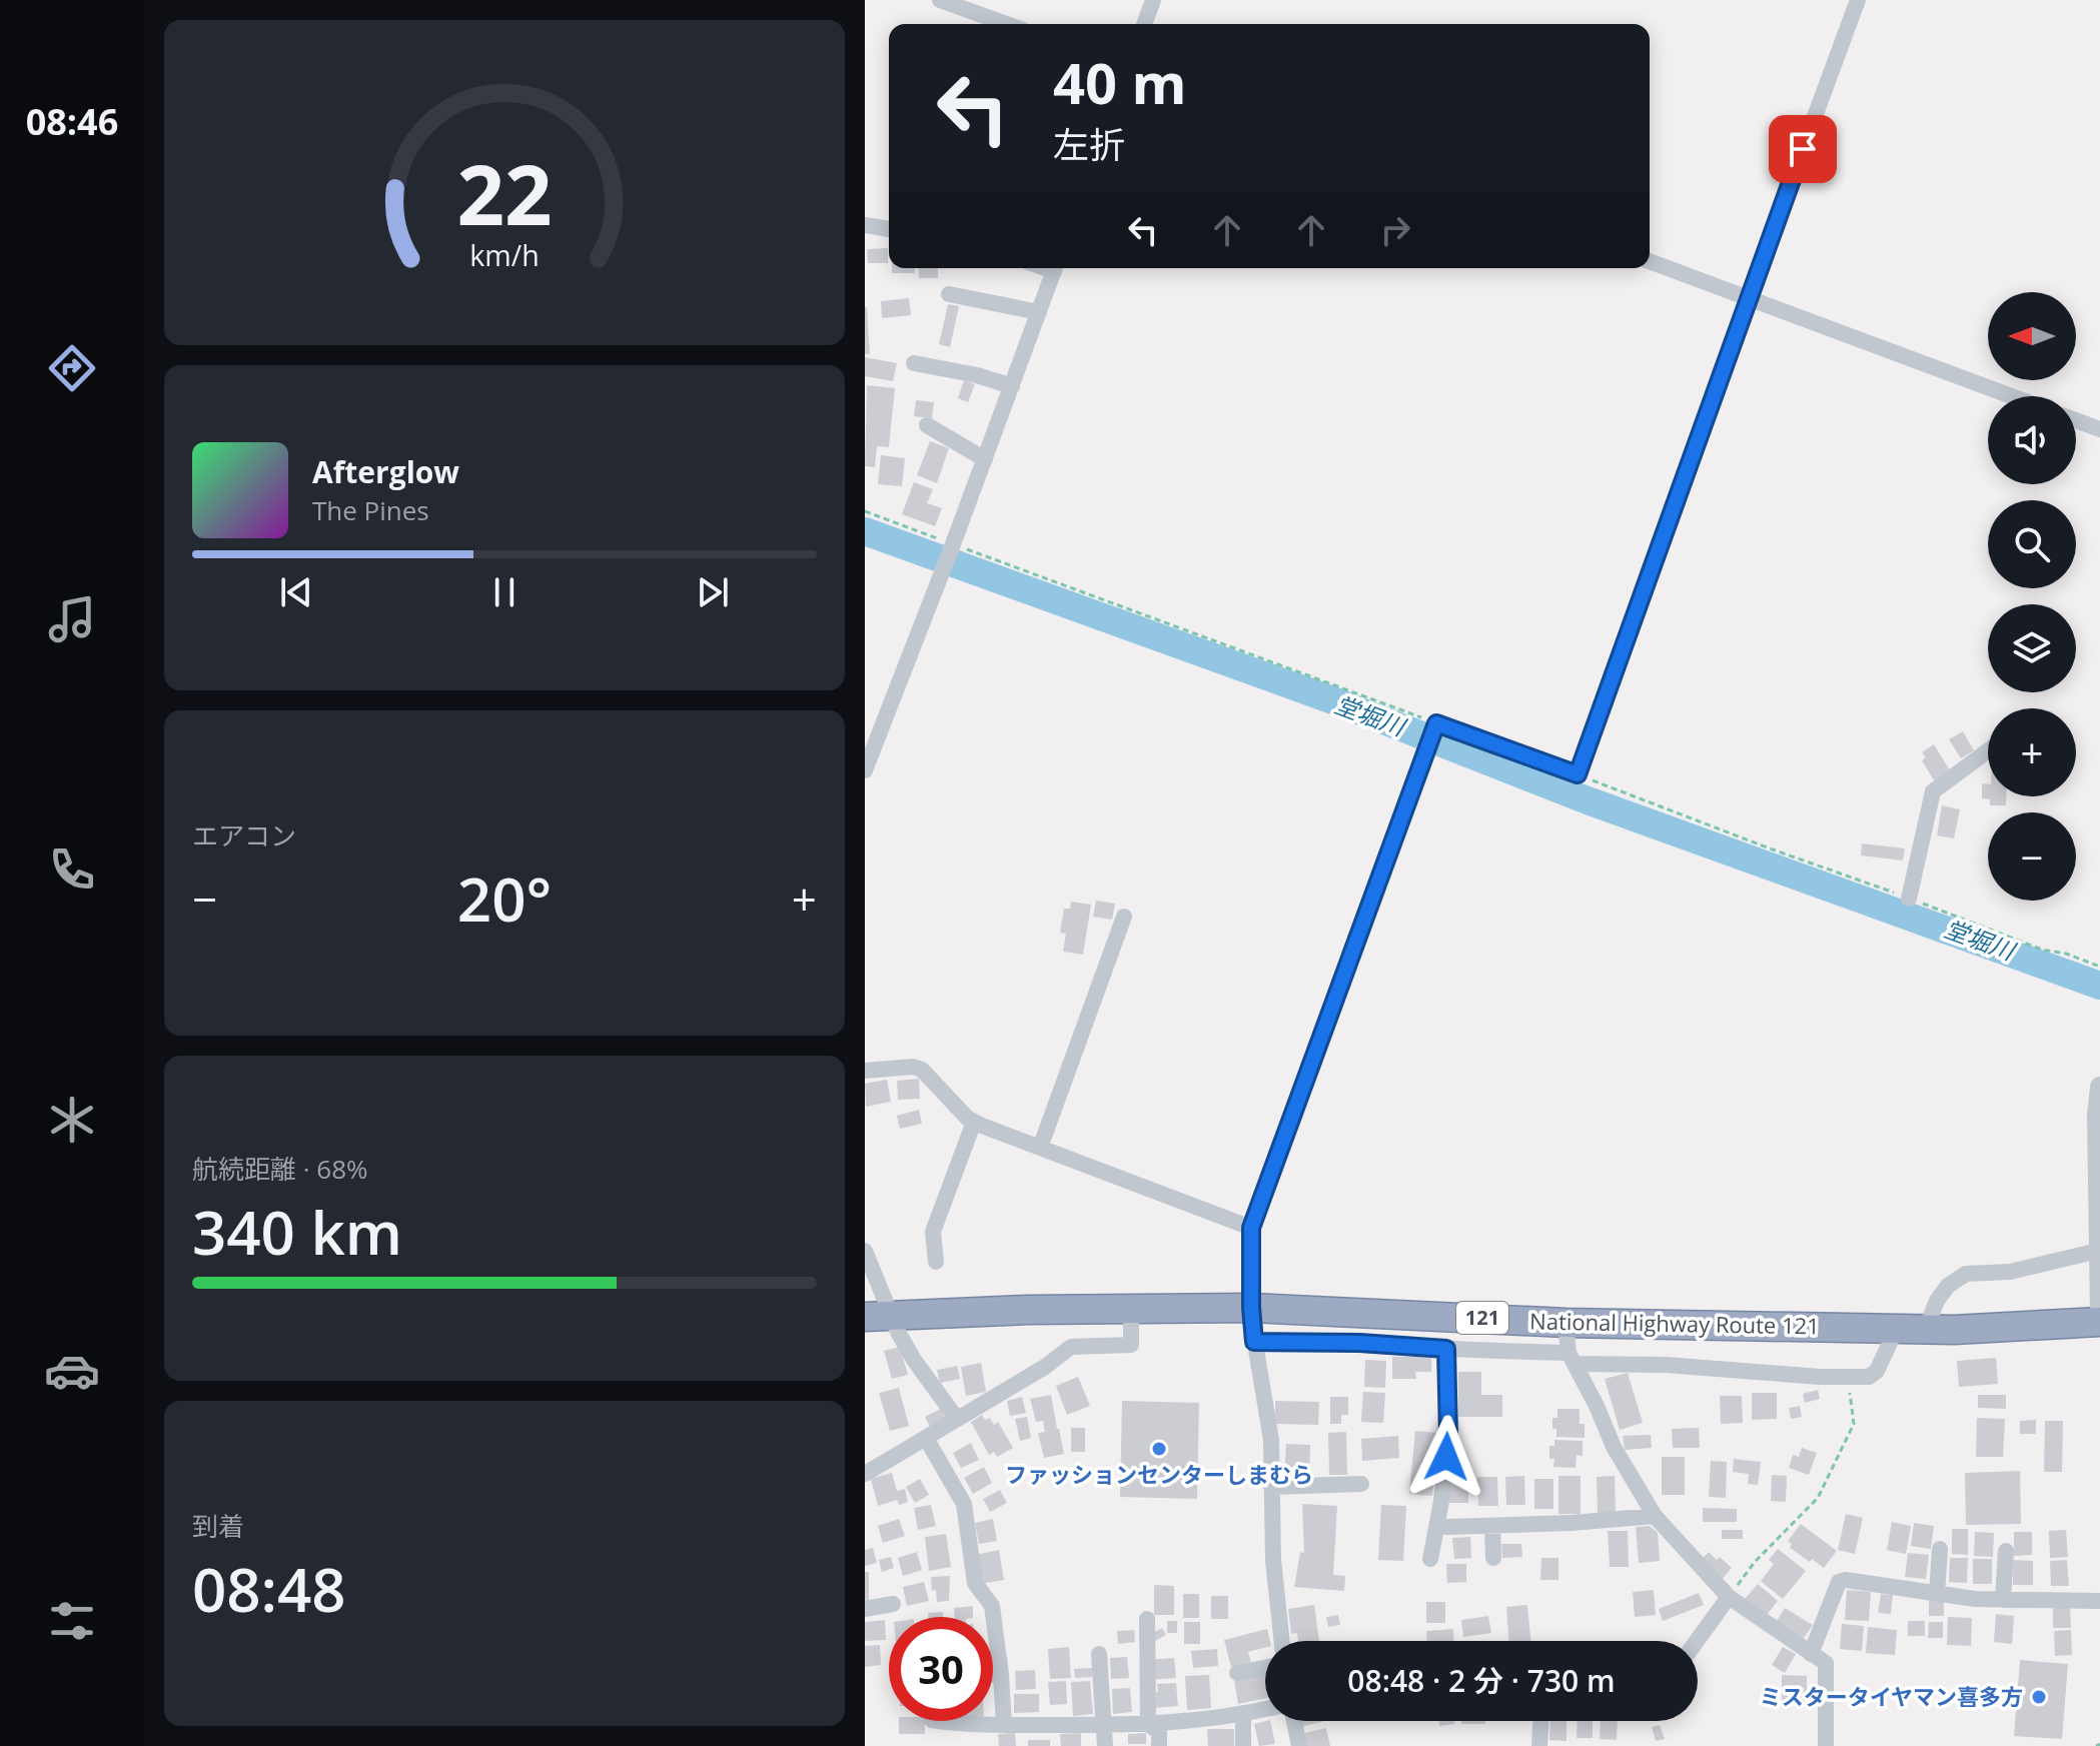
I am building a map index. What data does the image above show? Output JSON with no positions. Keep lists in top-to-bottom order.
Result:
{
  "streets": {
    "highway": ["121", "National Highway Route 121"]
  },
  "water": ["堂堀川"],
  "places": ["ファッションセンターしまむら", "ミスタータイヤマン喜多方"],
  "north": "left",
  "page": {
    "tabs": "08:46",
    "turn": ["40 m", "左折"],
    "map_buttons": ["+", "−"],
    "song": ["Afterglow", "The Pines"],
    "tile": [
      "エアコン",
      ["航続距離 · 68%", "340 km"],
      ["到着", "08:48"]
    ],
    "heat": ["−", "20°", "+"],
    "limit": "30",
    "trip": "08:48 · 2 分 · 730 m",
    "gauge": ["22", "km/h"]
  }
}
